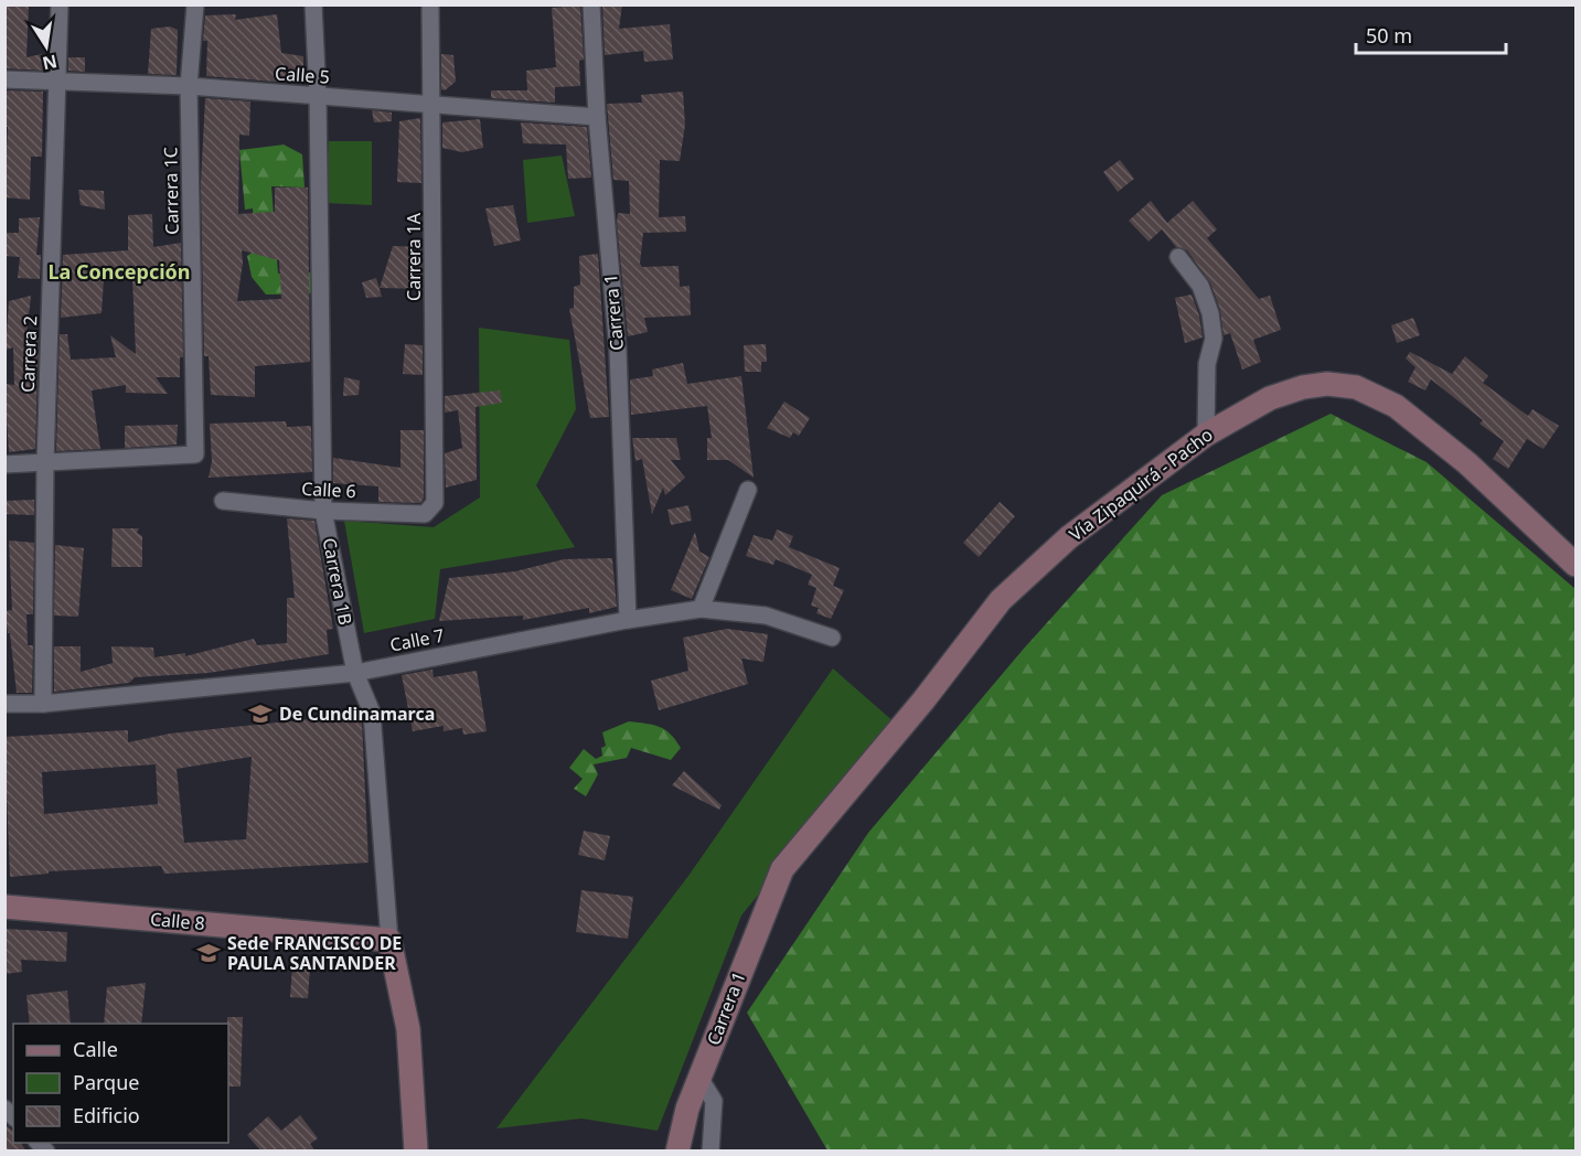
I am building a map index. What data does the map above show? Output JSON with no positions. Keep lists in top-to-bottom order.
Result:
{
  "streets": {
    "main road": [
      "Carrera 1",
      "Vía Zipaquirá - Pacho",
      "Carrera 1B",
      "Calle 8"
    ],
    "street": [
      "Calle 5",
      "Carrera 1C",
      "Carrera 1A",
      "Carrera 2",
      "Calle 6",
      "Calle 7"
    ]
  },
  "crossings": [
    ["Calle 5", "Carrera 1C"],
    ["Calle 5", "Carrera 1A"],
    ["Calle 5", "Carrera 1"],
    ["Calle 5", "Carrera 2"],
    ["Calle 5", "Carrera 1B"],
    ["Carrera 1C", "Carrera 2"],
    ["Carrera 1A", "Calle 6"],
    ["Carrera 1", "Vía Zipaquirá - Pacho"],
    ["Carrera 1", "Calle 7"],
    ["Carrera 2", "Calle 7"],
    ["Calle 6", "Carrera 1B"],
    ["Carrera 1B", "Calle 7"],
    ["Carrera 1B", "Calle 8"]
  ],
  "districts": ["La Concepción"],
  "places": {
    "school or university": ["De Cundinamarca", "Sede FRANCISCO DE PAULA SANTANDER"]
  },
  "legend": ["Calle", "Parque", "Edificio"],
  "scale_bar": "50 m",
  "north": "bottom"
}
